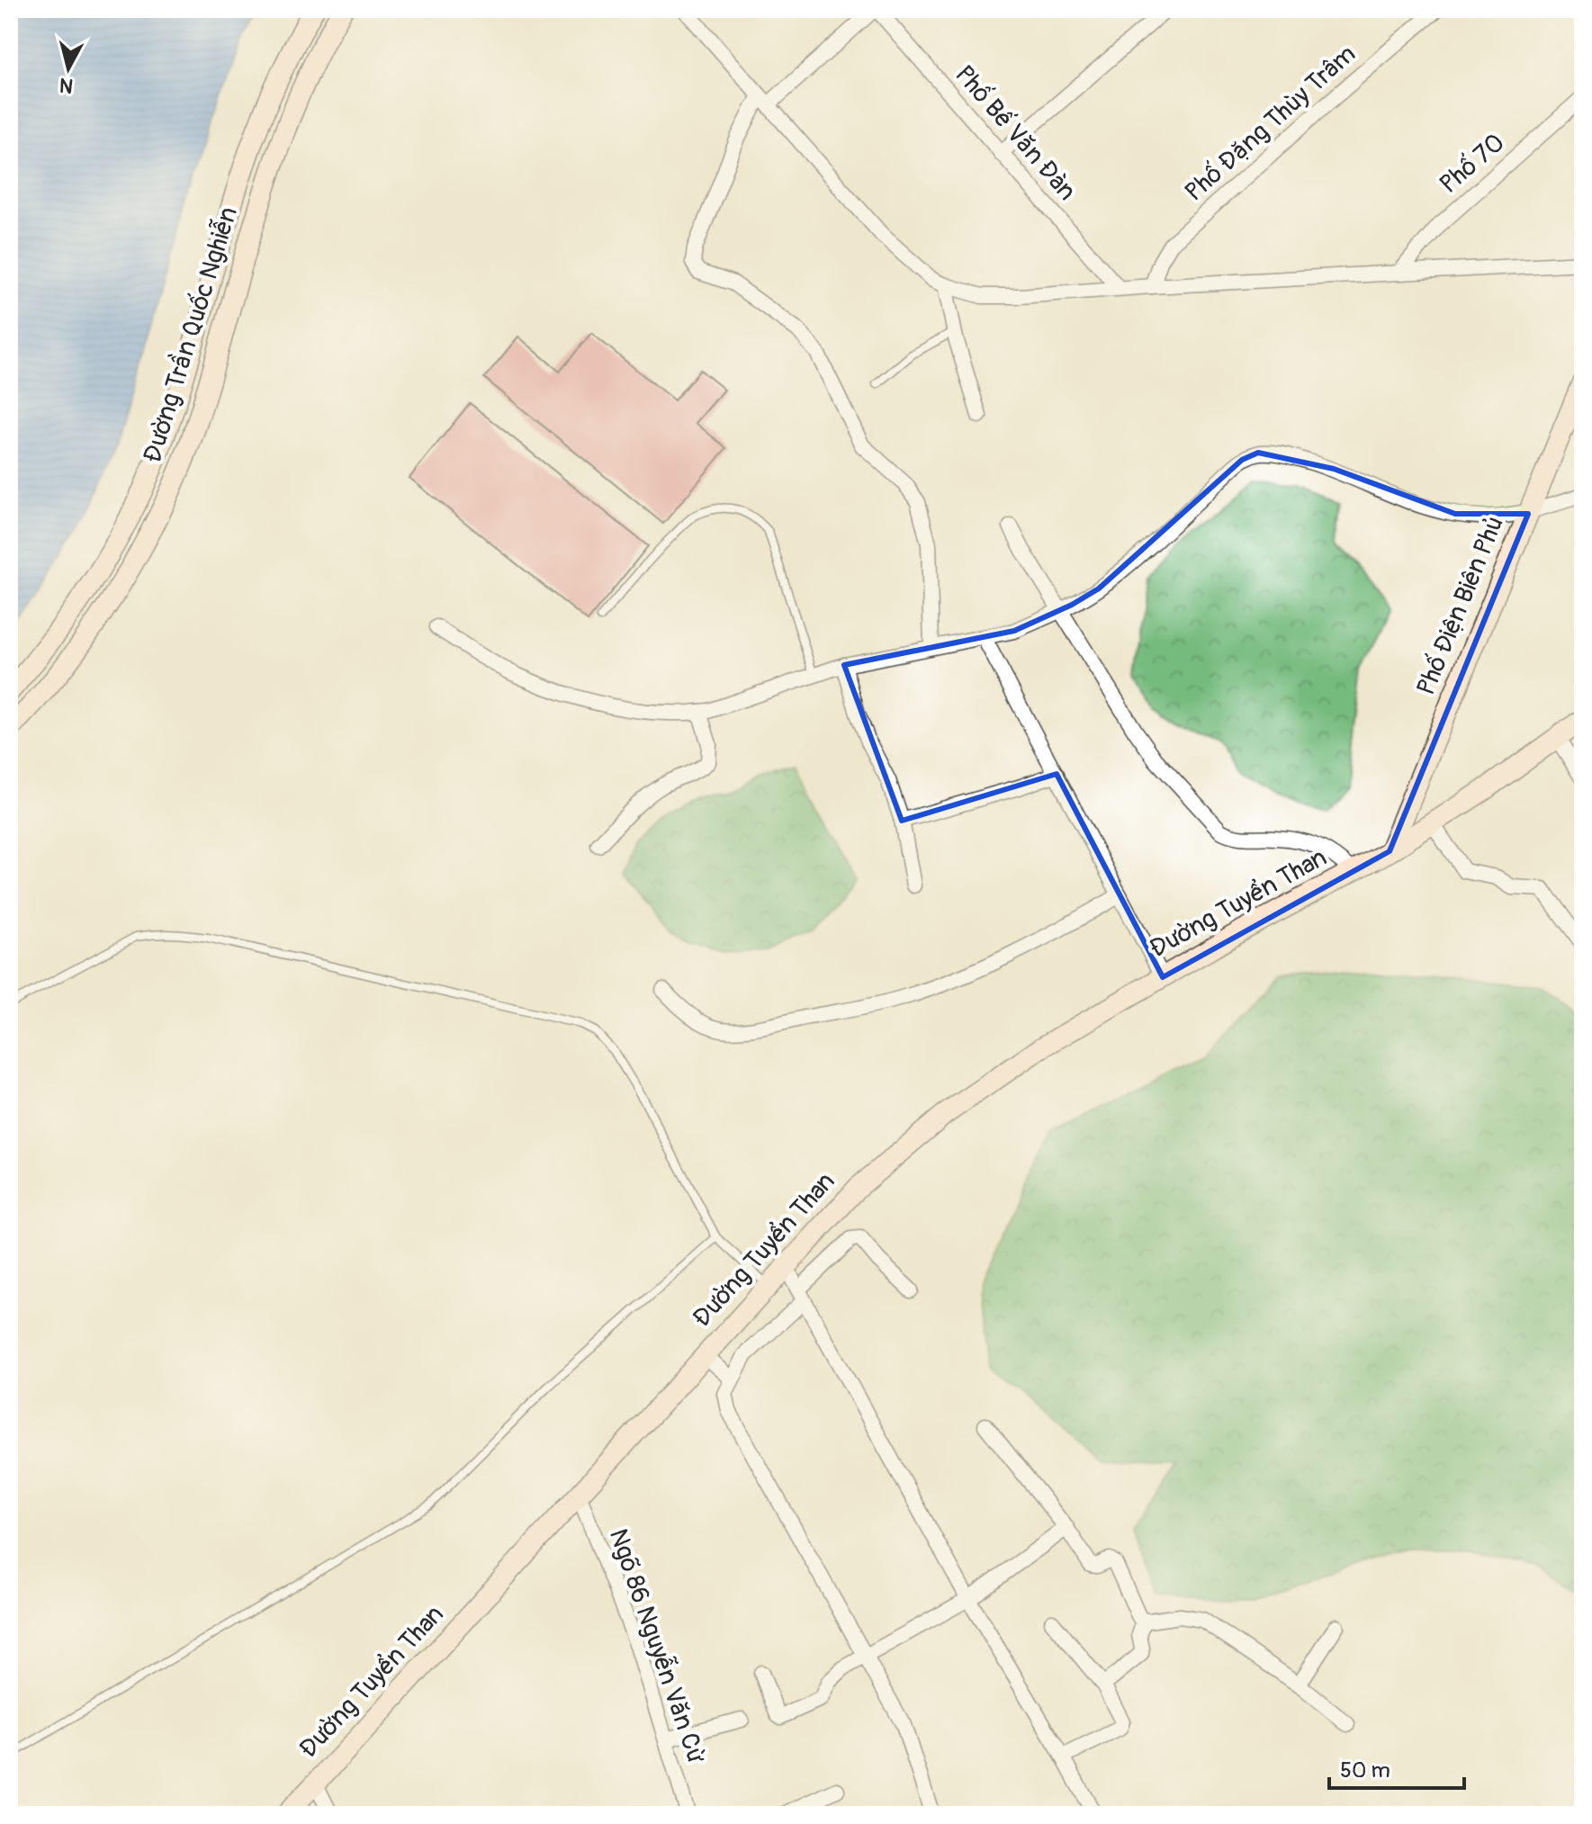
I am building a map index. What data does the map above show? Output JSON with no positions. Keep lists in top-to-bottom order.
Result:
{
  "streets": {
    "street": [
      "Phố Đặng Thùy Trâm",
      "Phố Bế Văn Đàn",
      "Phố 70",
      "Đường Trần Quốc Nghiễn",
      "Phố Điện Biên Phủ",
      "Đường Tuyển Than",
      "Ngõ 86 Nguyễn Văn Cừ"
    ]
  },
  "crossings": [
    ["Phố Điện Biên Phủ", "Đường Tuyển Than"],
    ["Đường Tuyển Than", "Ngõ 86 Nguyễn Văn Cừ"]
  ],
  "scale_bar": "50 m",
  "north": "bottom"
}
